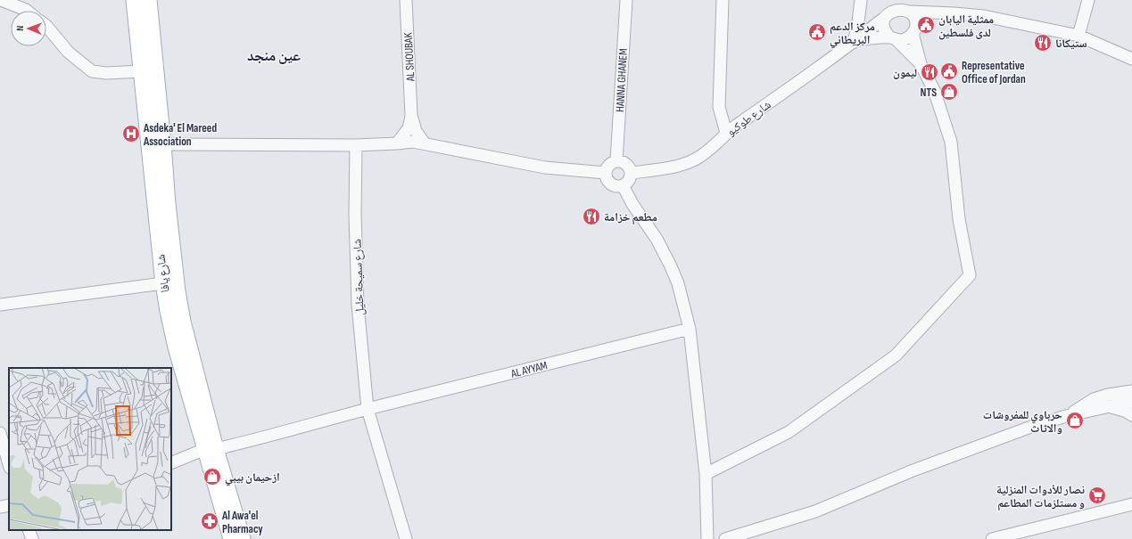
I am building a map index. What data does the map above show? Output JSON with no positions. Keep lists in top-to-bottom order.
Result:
{
  "streets": {
    "main road": ["شارع يافا"],
    "street": [
      "AL SHOUBAK",
      "HANNA GHANEM",
      "شارع طوكيو",
      "شارع سميحة خليل",
      "AL AYYAM"
    ]
  },
  "crossings": [
    ["HANNA GHANEM", "شارع طوكيو"],
    ["شارع يافا", "AL AYYAM"],
    ["شارع سميحة خليل", "AL AYYAM"]
  ],
  "districts": ["عين منجد"],
  "places": {
    "public building": ["ممثلية اليابان لدى فلسطين", "مركز الدعم البريطاني", "Representative Office of Jordan"],
    "restaurant": ["ستيكانا", "ليمون", "مطعم خزامة"],
    "shop": ["NTS", "حرباوي للمفروشات والاثاث", "ازحيمان بيبي"],
    "hospital": ["Asdeka' El Mareed Association"],
    "supermarket": ["نصار للأدوات المنزلية و مستلزمات المطاعم"],
    "pharmacy": ["Al Awa'el Pharmacy"]
  },
  "north": "left"
}
